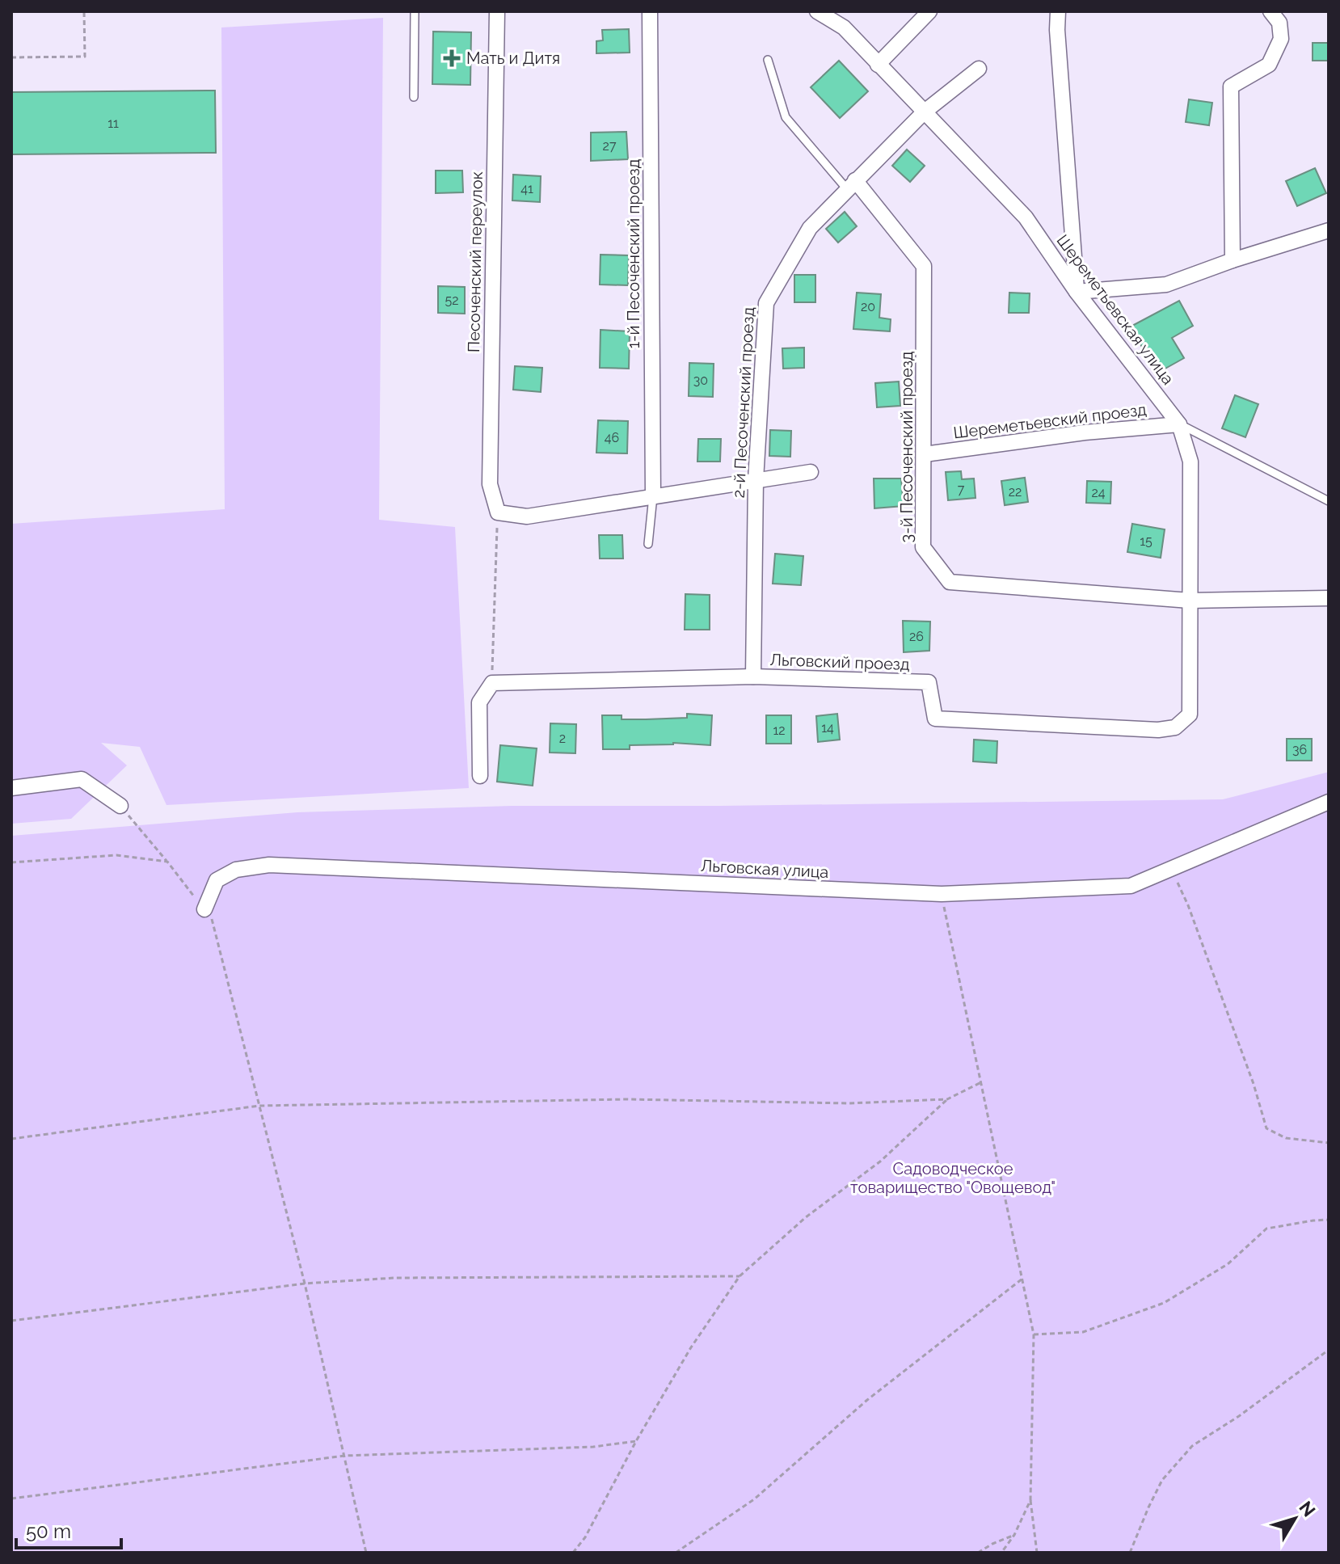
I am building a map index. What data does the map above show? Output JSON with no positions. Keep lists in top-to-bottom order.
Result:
{
  "streets": {
    "street": [
      "1-й Песоченский проезд",
      "Песоченский переулок",
      "Шереметьевская улица",
      "2-й Песоченский проезд",
      "Шереметьевский проезд",
      "3-й Песоченский проезд",
      "Льговский проезд",
      "Льговская улица"
    ]
  },
  "crossings": [
    ["Шереметьевская улица", "2-й Песоченский проезд"],
    ["Шереметьевская улица", "Шереметьевский проезд"],
    ["Шереметьевская улица", "3-й Песоченский проезд"],
    ["Шереметьевская улица", "Льговский проезд"],
    ["2-й Песоченский проезд", "3-й Песоченский проезд"],
    ["2-й Песоченский проезд", "Льговский проезд"],
    ["Шереметьевский проезд", "3-й Песоченский проезд"]
  ],
  "parks": ["Садоводческое товарищество \"Овощевод\""],
  "places": {
    "health": ["Мать и Дитя"]
  },
  "house_numbers": [
    "11",
    "27",
    "41",
    "52",
    "20",
    "30",
    "46",
    "7",
    "22",
    "24",
    "15",
    "26",
    "14",
    "12",
    "2",
    "36"
  ],
  "scale_bar": "50 m",
  "north": "top right"
}
